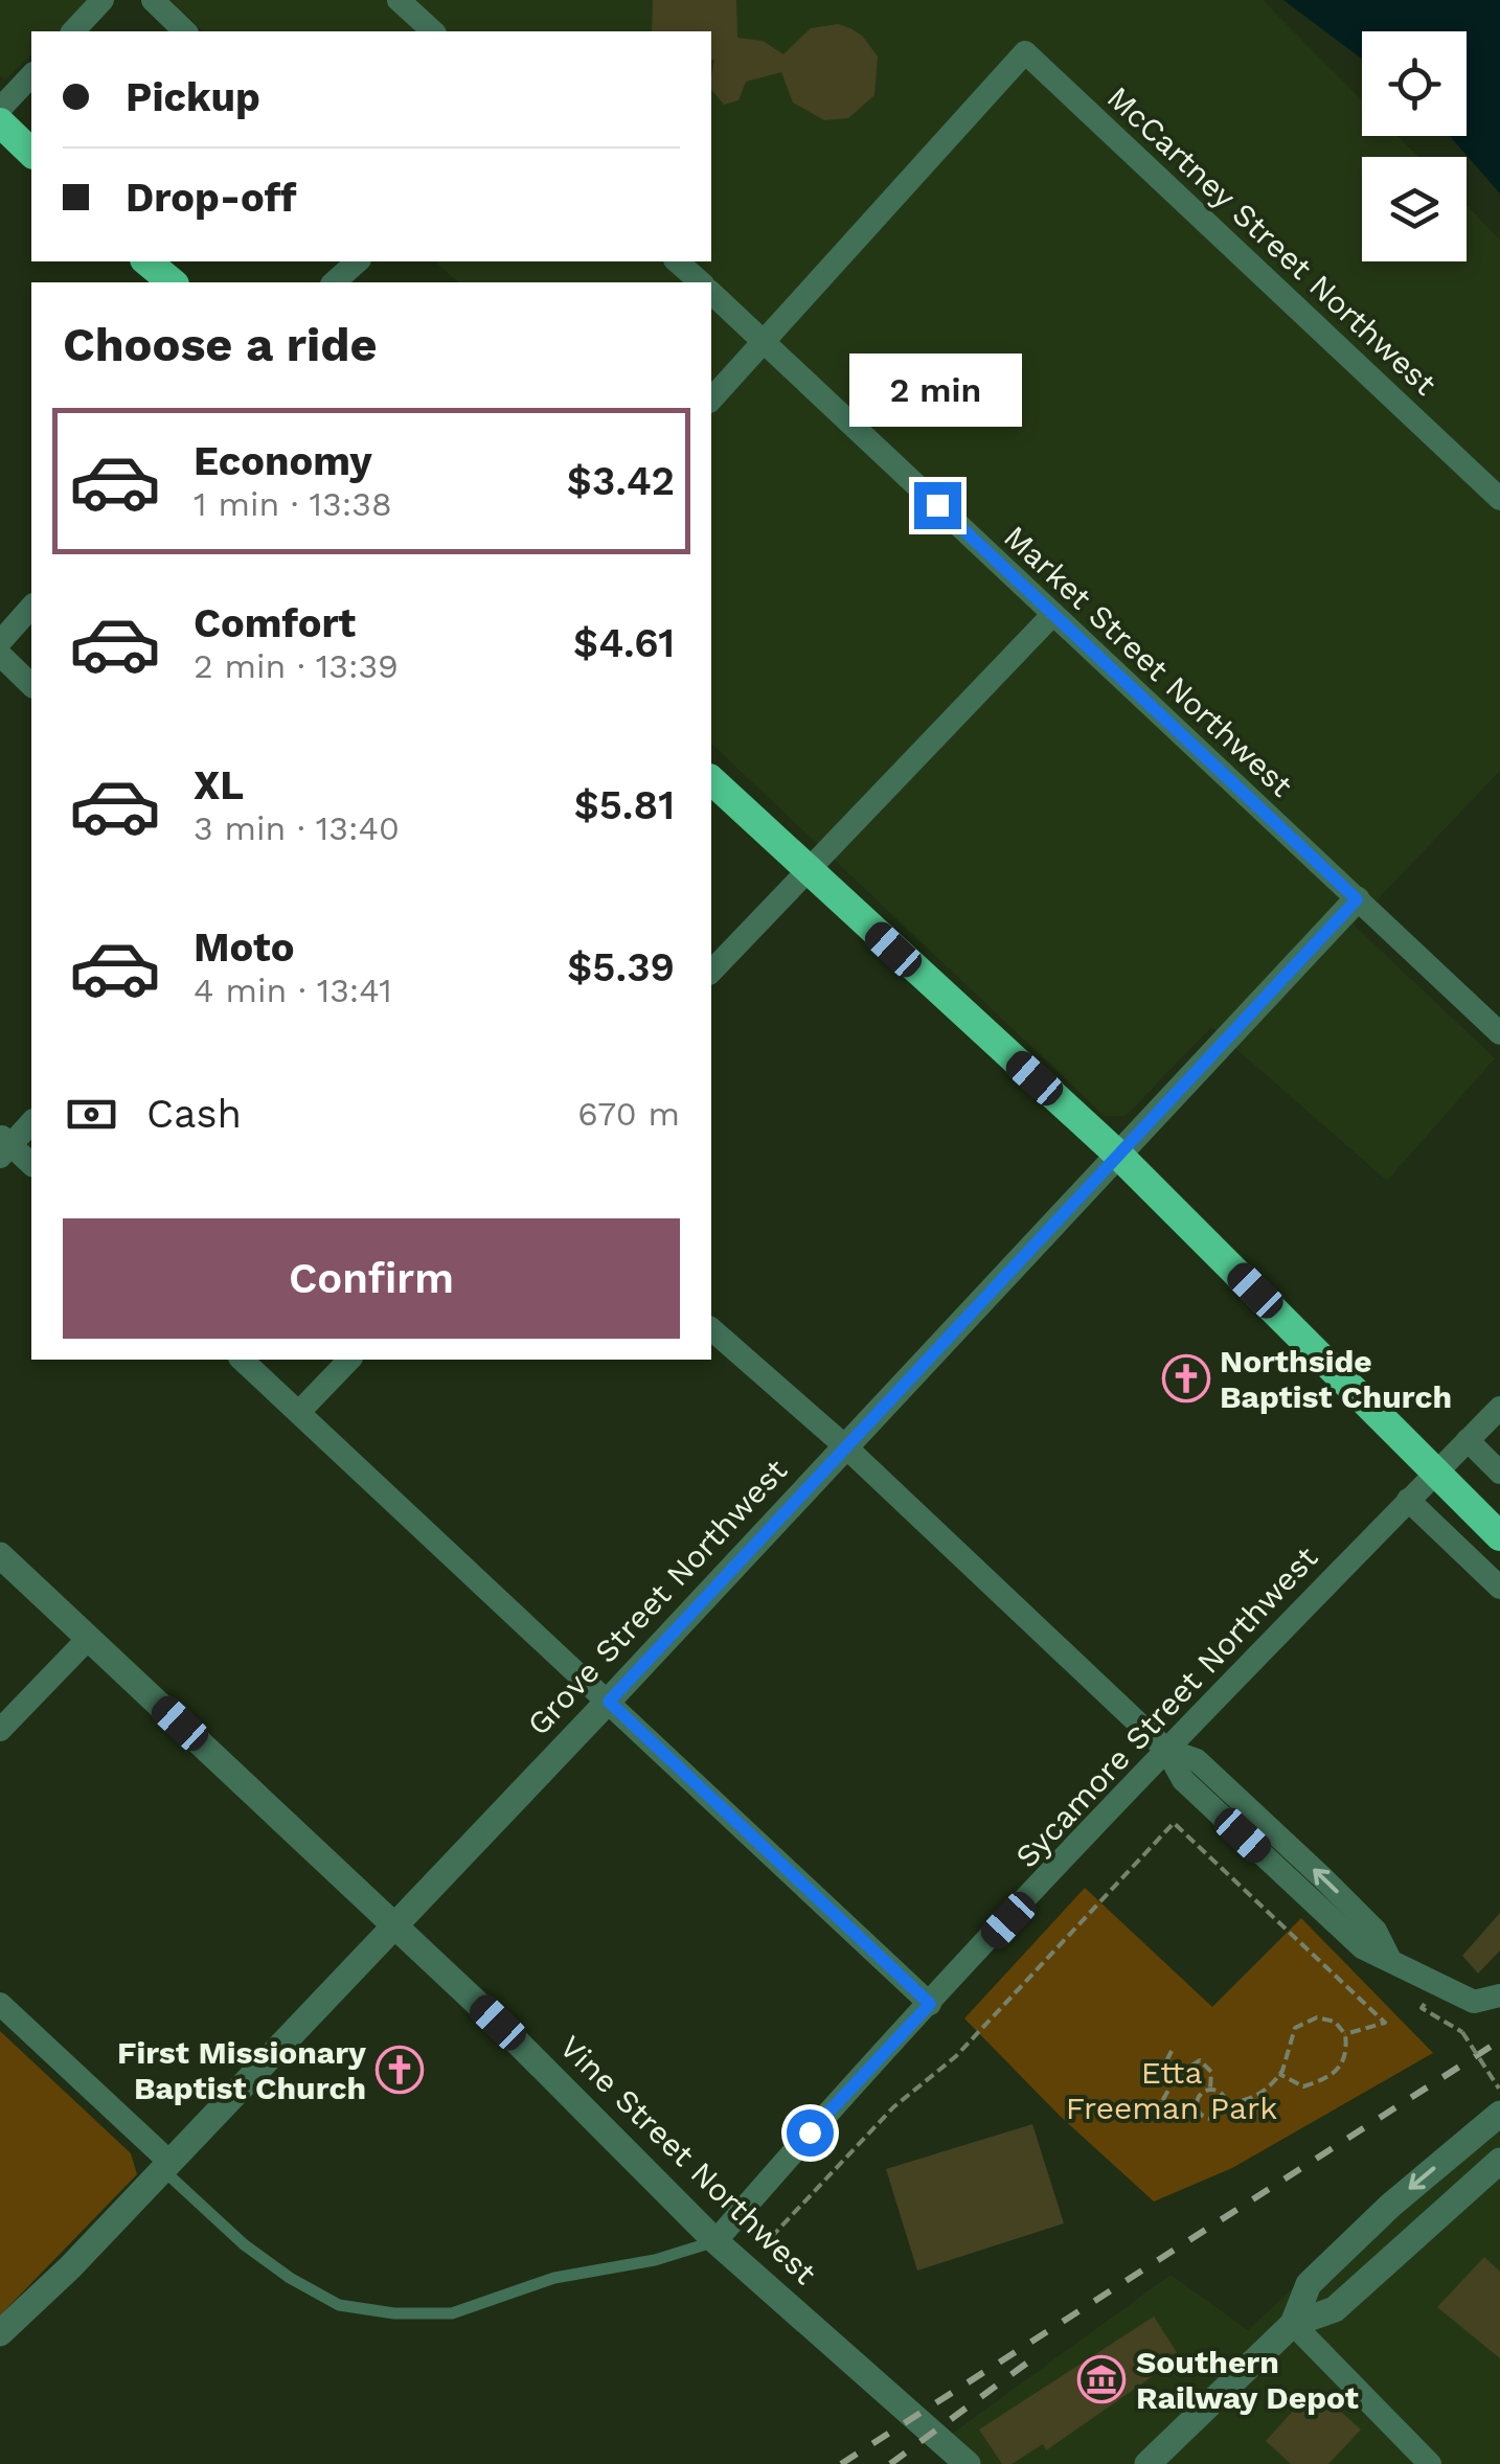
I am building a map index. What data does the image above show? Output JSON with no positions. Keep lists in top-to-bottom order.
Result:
{
  "streets": {
    "street": [
      "McCartney Street Northwest",
      "Market Street Northwest",
      "Grove Street Northwest",
      "Sycamore Street Northwest",
      "Vine Street Northwest"
    ]
  },
  "crossings": [
    ["McCartney Street Northwest", "Market Street Northwest"],
    ["Market Street Northwest", "Grove Street Northwest"],
    ["Grove Street Northwest", "Vine Street Northwest"],
    ["Sycamore Street Northwest", "Vine Street Northwest"]
  ],
  "parks": ["Etta Freeman Park"],
  "places": {
    "church": ["Northside Baptist Church", "First Missionary Baptist Church"],
    "museum": ["Southern Railway Depot"]
  },
  "page": {
    "banner": ["Pickup", "Drop-off"],
    "heading": "Choose a ride",
    "bubble": "2 min",
    "list": [
      {
        "name": "Economy",
        "note": "1 min · 13:38",
        "value": "$3.42"
      },
      {
        "name": "Comfort",
        "note": "2 min · 13:39",
        "value": "$4.61"
      },
      {
        "name": "XL",
        "note": "3 min · 13:40",
        "value": "$5.81"
      },
      {
        "name": "Moto",
        "note": "4 min · 13:41",
        "value": "$5.39"
      }
    ],
    "pay": ["Cash", "670 m"],
    "buttons": "Confirm"
  }
}
